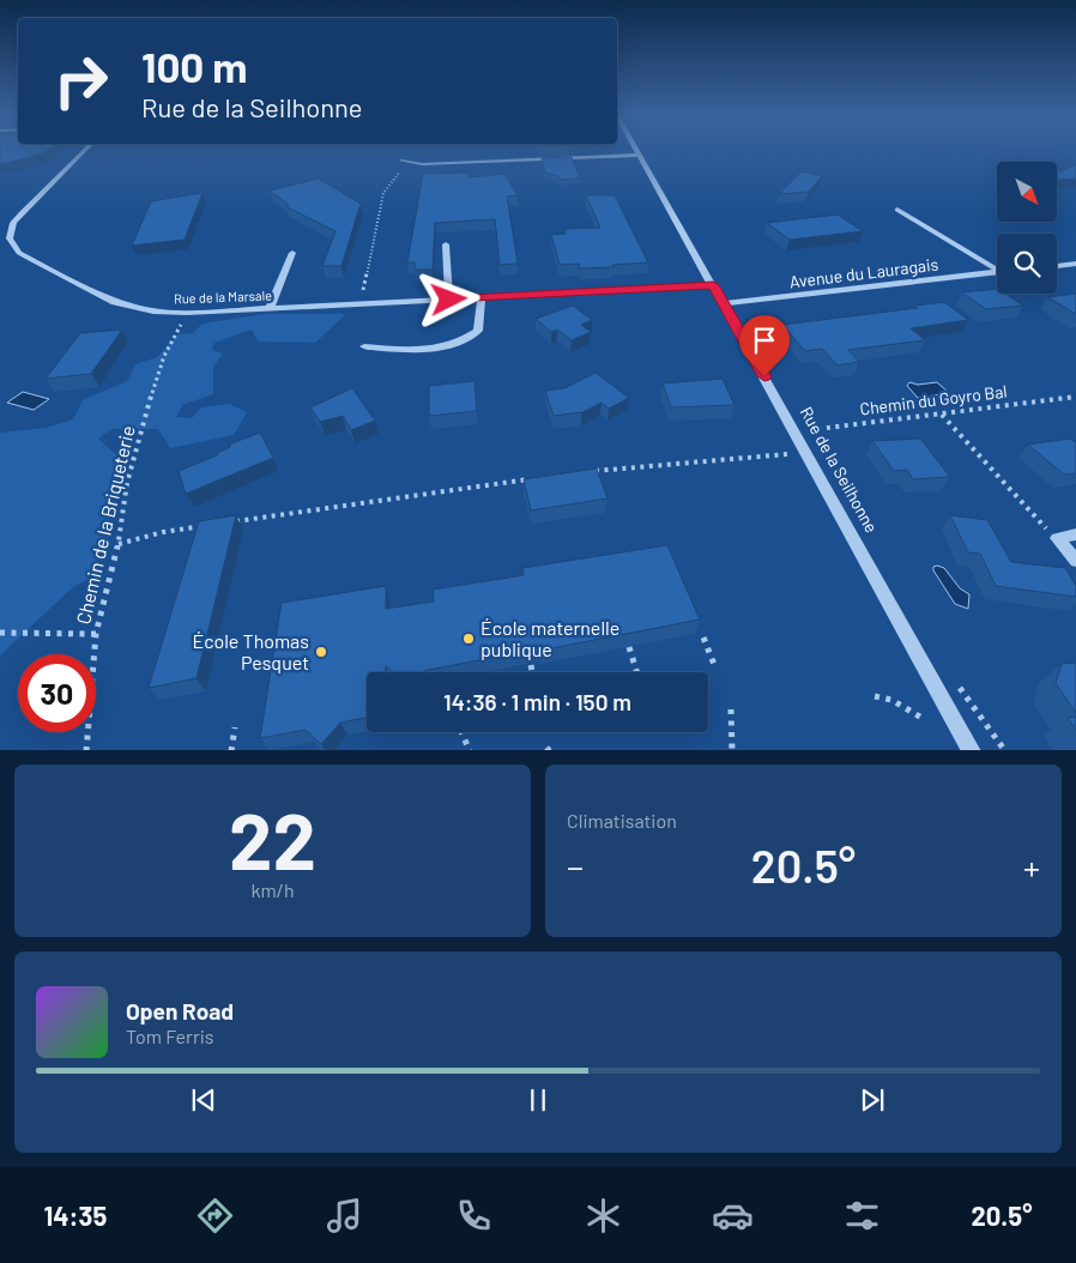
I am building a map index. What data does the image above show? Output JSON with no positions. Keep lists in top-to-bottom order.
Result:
{
  "streets": {
    "street": ["Avenue du Lauragais", "Rue de la Marsale", "Rue de la Seilhonne"],
    "path": ["Chemin du Goyro Bal", "Chemin de la Briqueterie"]
  },
  "crossings": [
    ["Avenue du Lauragais", "Rue de la Seilhonne"],
    ["Rue de la Marsale", "Rue de la Seilhonne"],
    ["Rue de la Marsale", "Chemin de la Briqueterie"],
    ["Chemin du Goyro Bal", "Rue de la Seilhonne"]
  ],
  "places": ["École maternelle publique", "École Thomas Pesquet"],
  "north": "bottom right",
  "page": {
    "turn": ["100 m", "Rue de la Seilhonne"],
    "limit": "30",
    "trip": "14:36 · 1 min · 150 m",
    "tile": [
      ["22", "km/h"],
      "Climatisation"
    ],
    "heat": ["−", "20.5°", "+"],
    "song": ["Open Road", "Tom Ferris"],
    "tabs": ["14:35", "20.5°"]
  }
}
